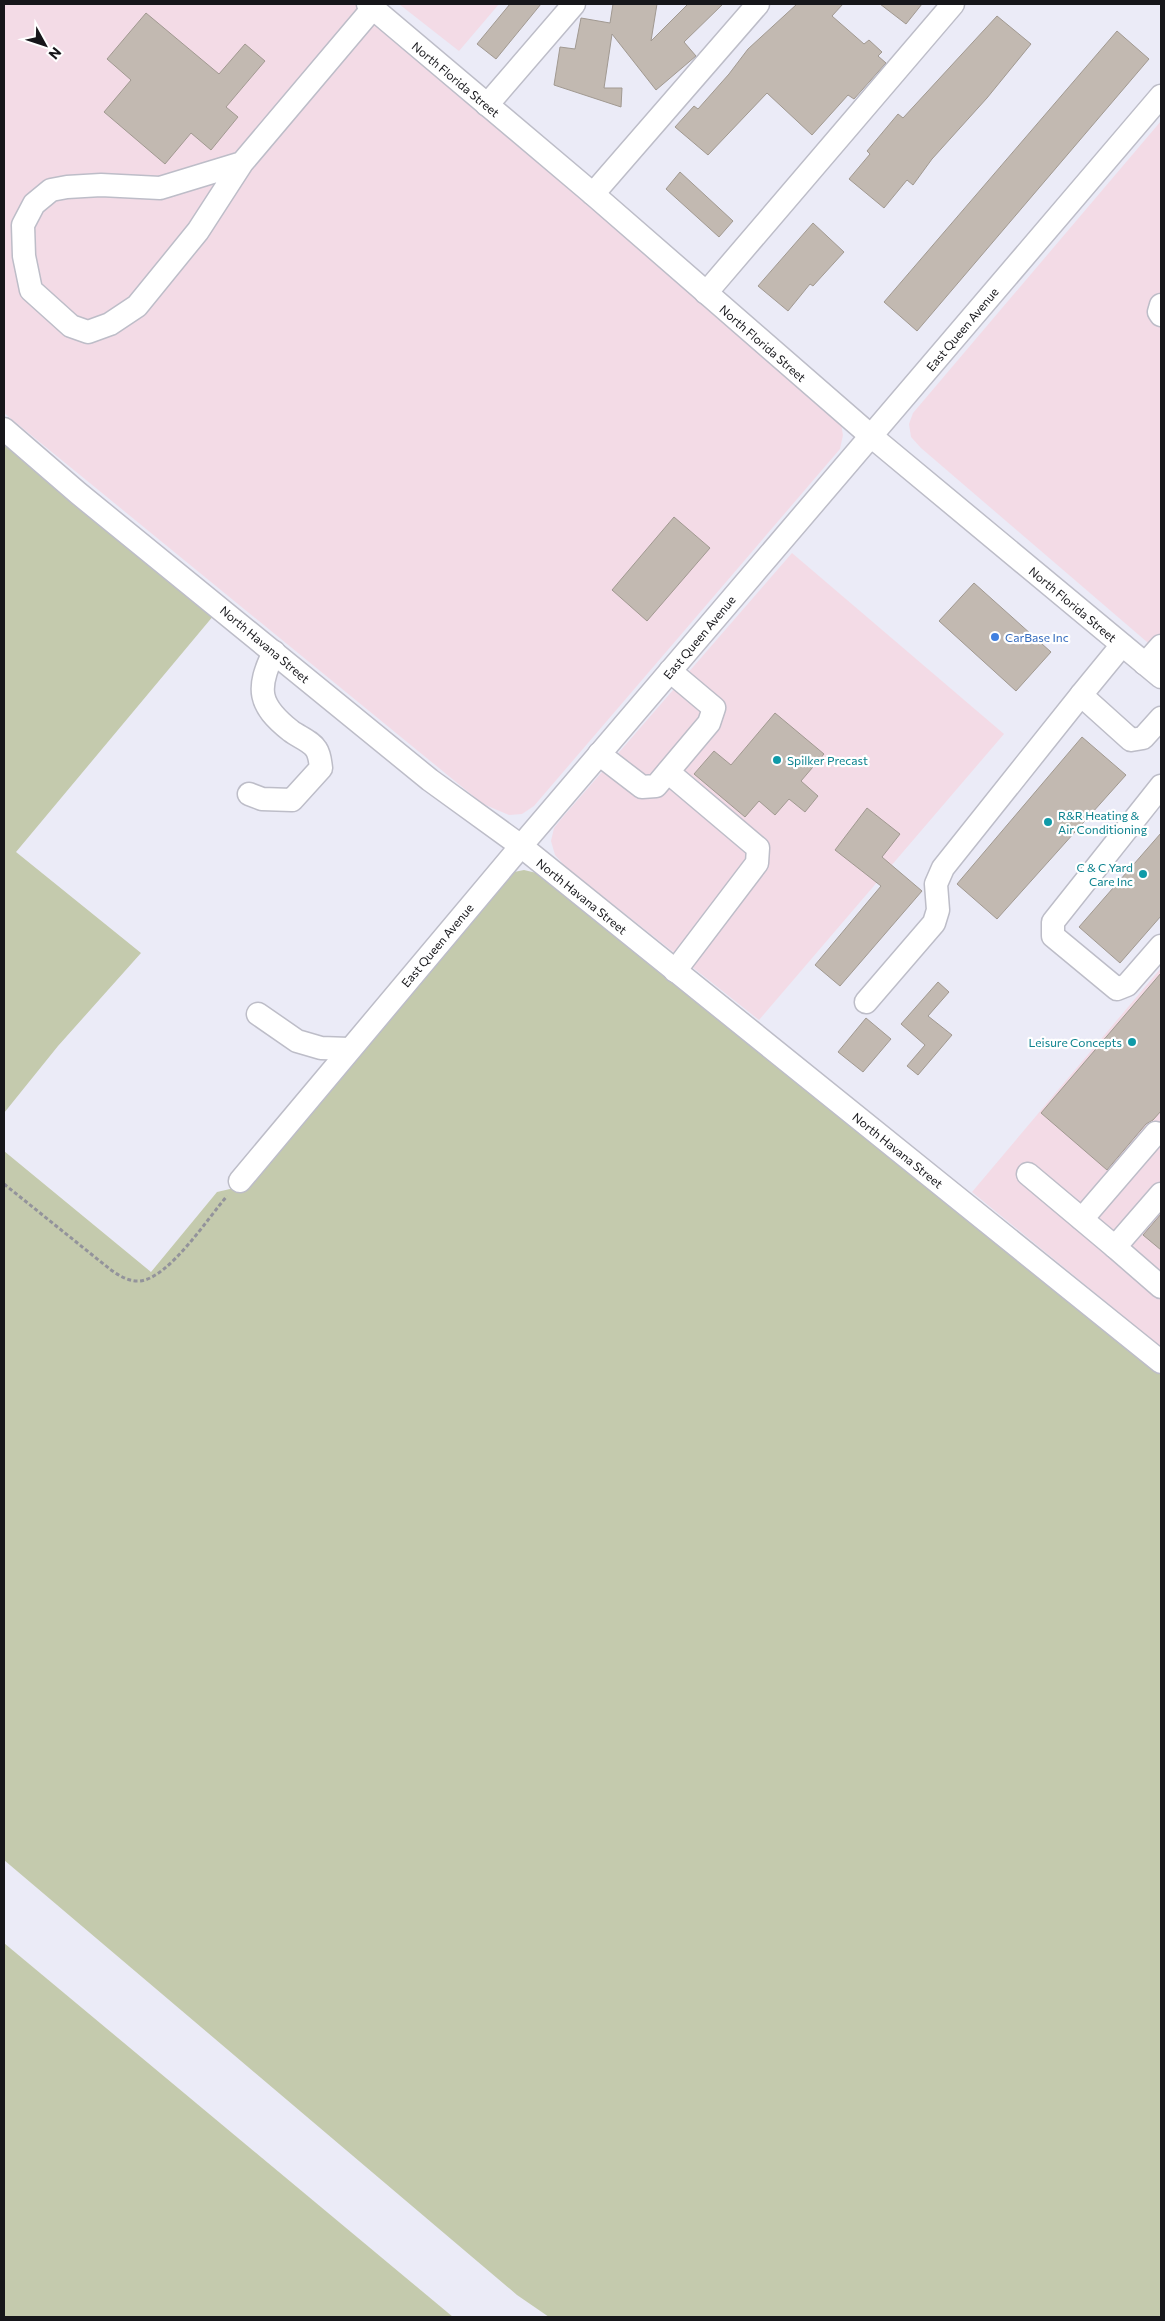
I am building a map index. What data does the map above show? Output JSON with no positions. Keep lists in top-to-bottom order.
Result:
{
  "streets": {
    "street": ["North Florida Street", "East Queen Avenue", "North Havana Street"]
  },
  "crossings": [
    ["North Florida Street", "East Queen Avenue"],
    ["East Queen Avenue", "North Havana Street"]
  ],
  "places": [
    "CarBase Inc",
    "Spilker Precast",
    "R&R Heating & Air Conditioning",
    "C & C Yard Care Inc",
    "Leisure Concepts"
  ],
  "north": "bottom right"
}
